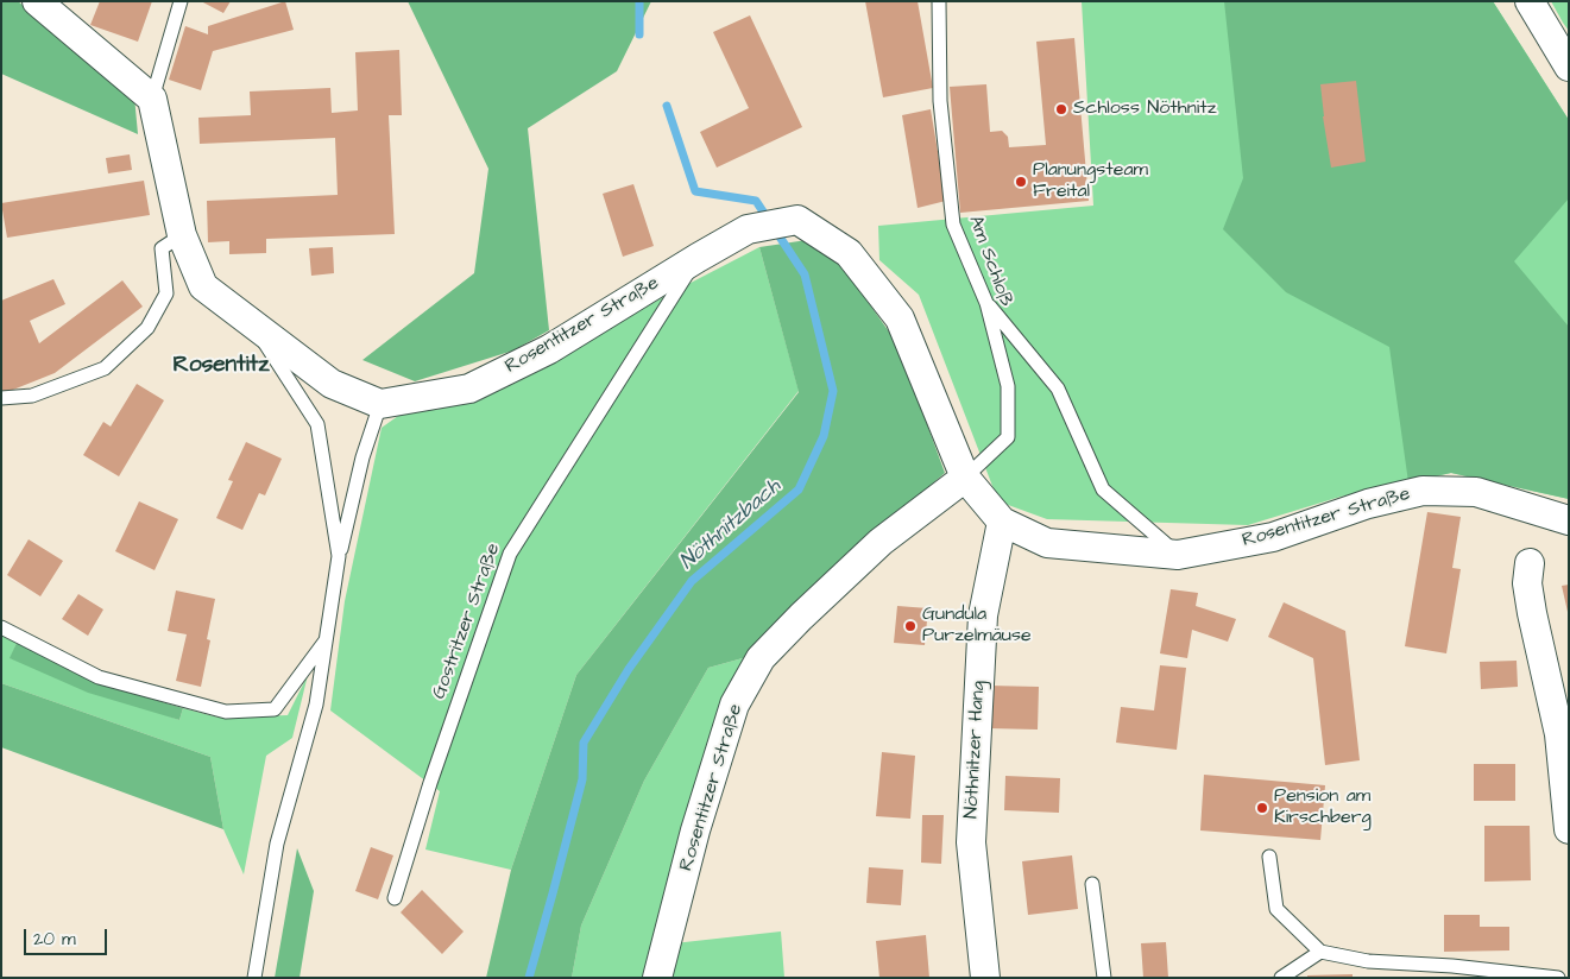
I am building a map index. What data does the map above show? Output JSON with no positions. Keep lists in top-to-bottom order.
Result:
{
  "streets": {
    "street": ["Rosentitzer Straße", "Nöthnitzer Hang"],
    "lane": ["Am Schloß", "Gostritzer Straße"]
  },
  "crossings": [
    ["Am Schloß", "Rosentitzer Straße"],
    ["Rosentitzer Straße", "Gostritzer Straße"],
    ["Rosentitzer Straße", "Nöthnitzer Hang"]
  ],
  "districts": ["Rosentitz"],
  "water": ["Nöthnitzbach"],
  "places": [
    "Schloss Nöthnitz",
    "Planungsteam Freital",
    "Gundula Purzelmäuse",
    "Pension am Kirschberg"
  ],
  "scale_bar": "20 m"
}
